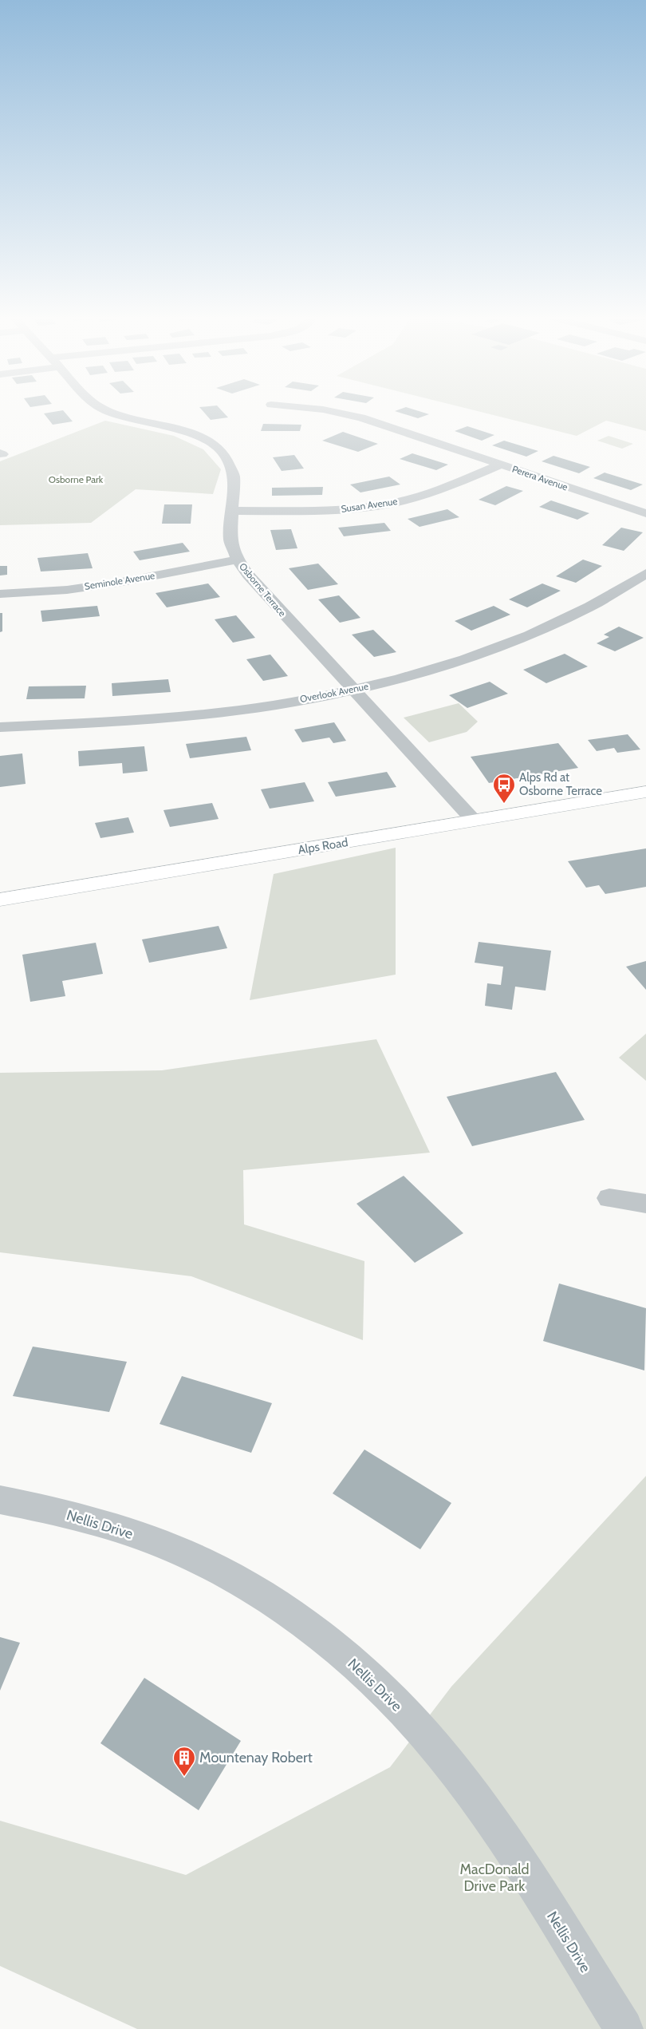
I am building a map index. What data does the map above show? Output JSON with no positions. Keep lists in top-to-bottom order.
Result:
{
  "streets": {
    "main road": ["Alps Road"],
    "street": [
      "Perera Avenue",
      "Susan Avenue",
      "Seminole Avenue",
      "Osborne Terrace",
      "Overlook Avenue",
      "Nellis Drive"
    ]
  },
  "crossings": [
    ["Perera Avenue", "Susan Avenue"],
    ["Susan Avenue", "Osborne Terrace"],
    ["Seminole Avenue", "Osborne Terrace"],
    ["Osborne Terrace", "Overlook Avenue"],
    ["Osborne Terrace", "Alps Road"]
  ],
  "parks": ["Osborne Park", "MacDonald Drive Park"],
  "places": {
    "bus stop": ["Alps Rd at Osborne Terrace"],
    "building": ["Mountenay Robert"]
  }
}
